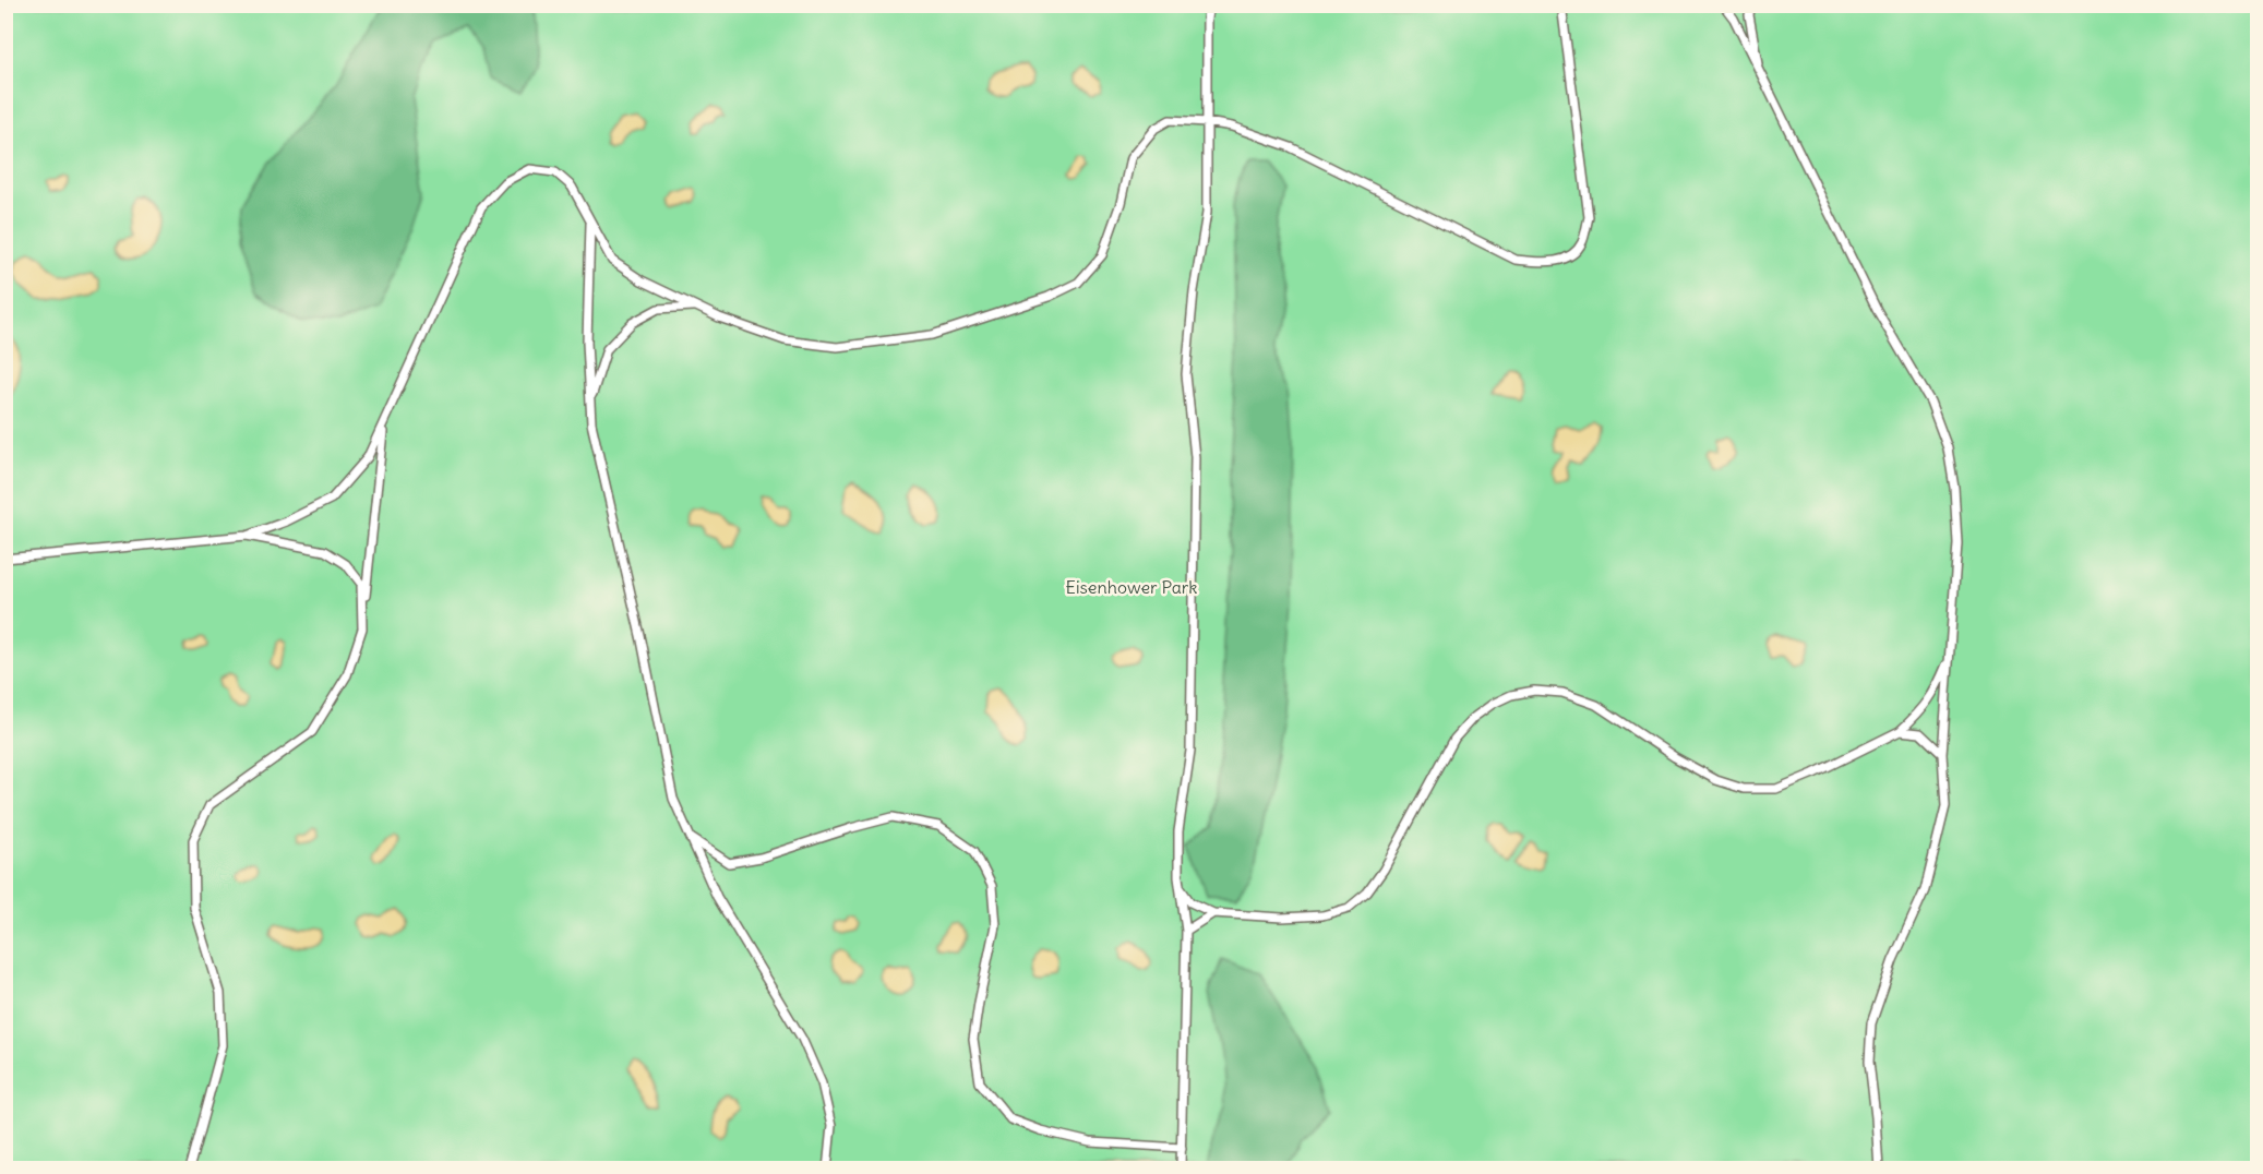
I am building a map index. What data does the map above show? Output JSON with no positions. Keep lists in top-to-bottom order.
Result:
{
  "parks": ["Eisenhower Park"]
}
